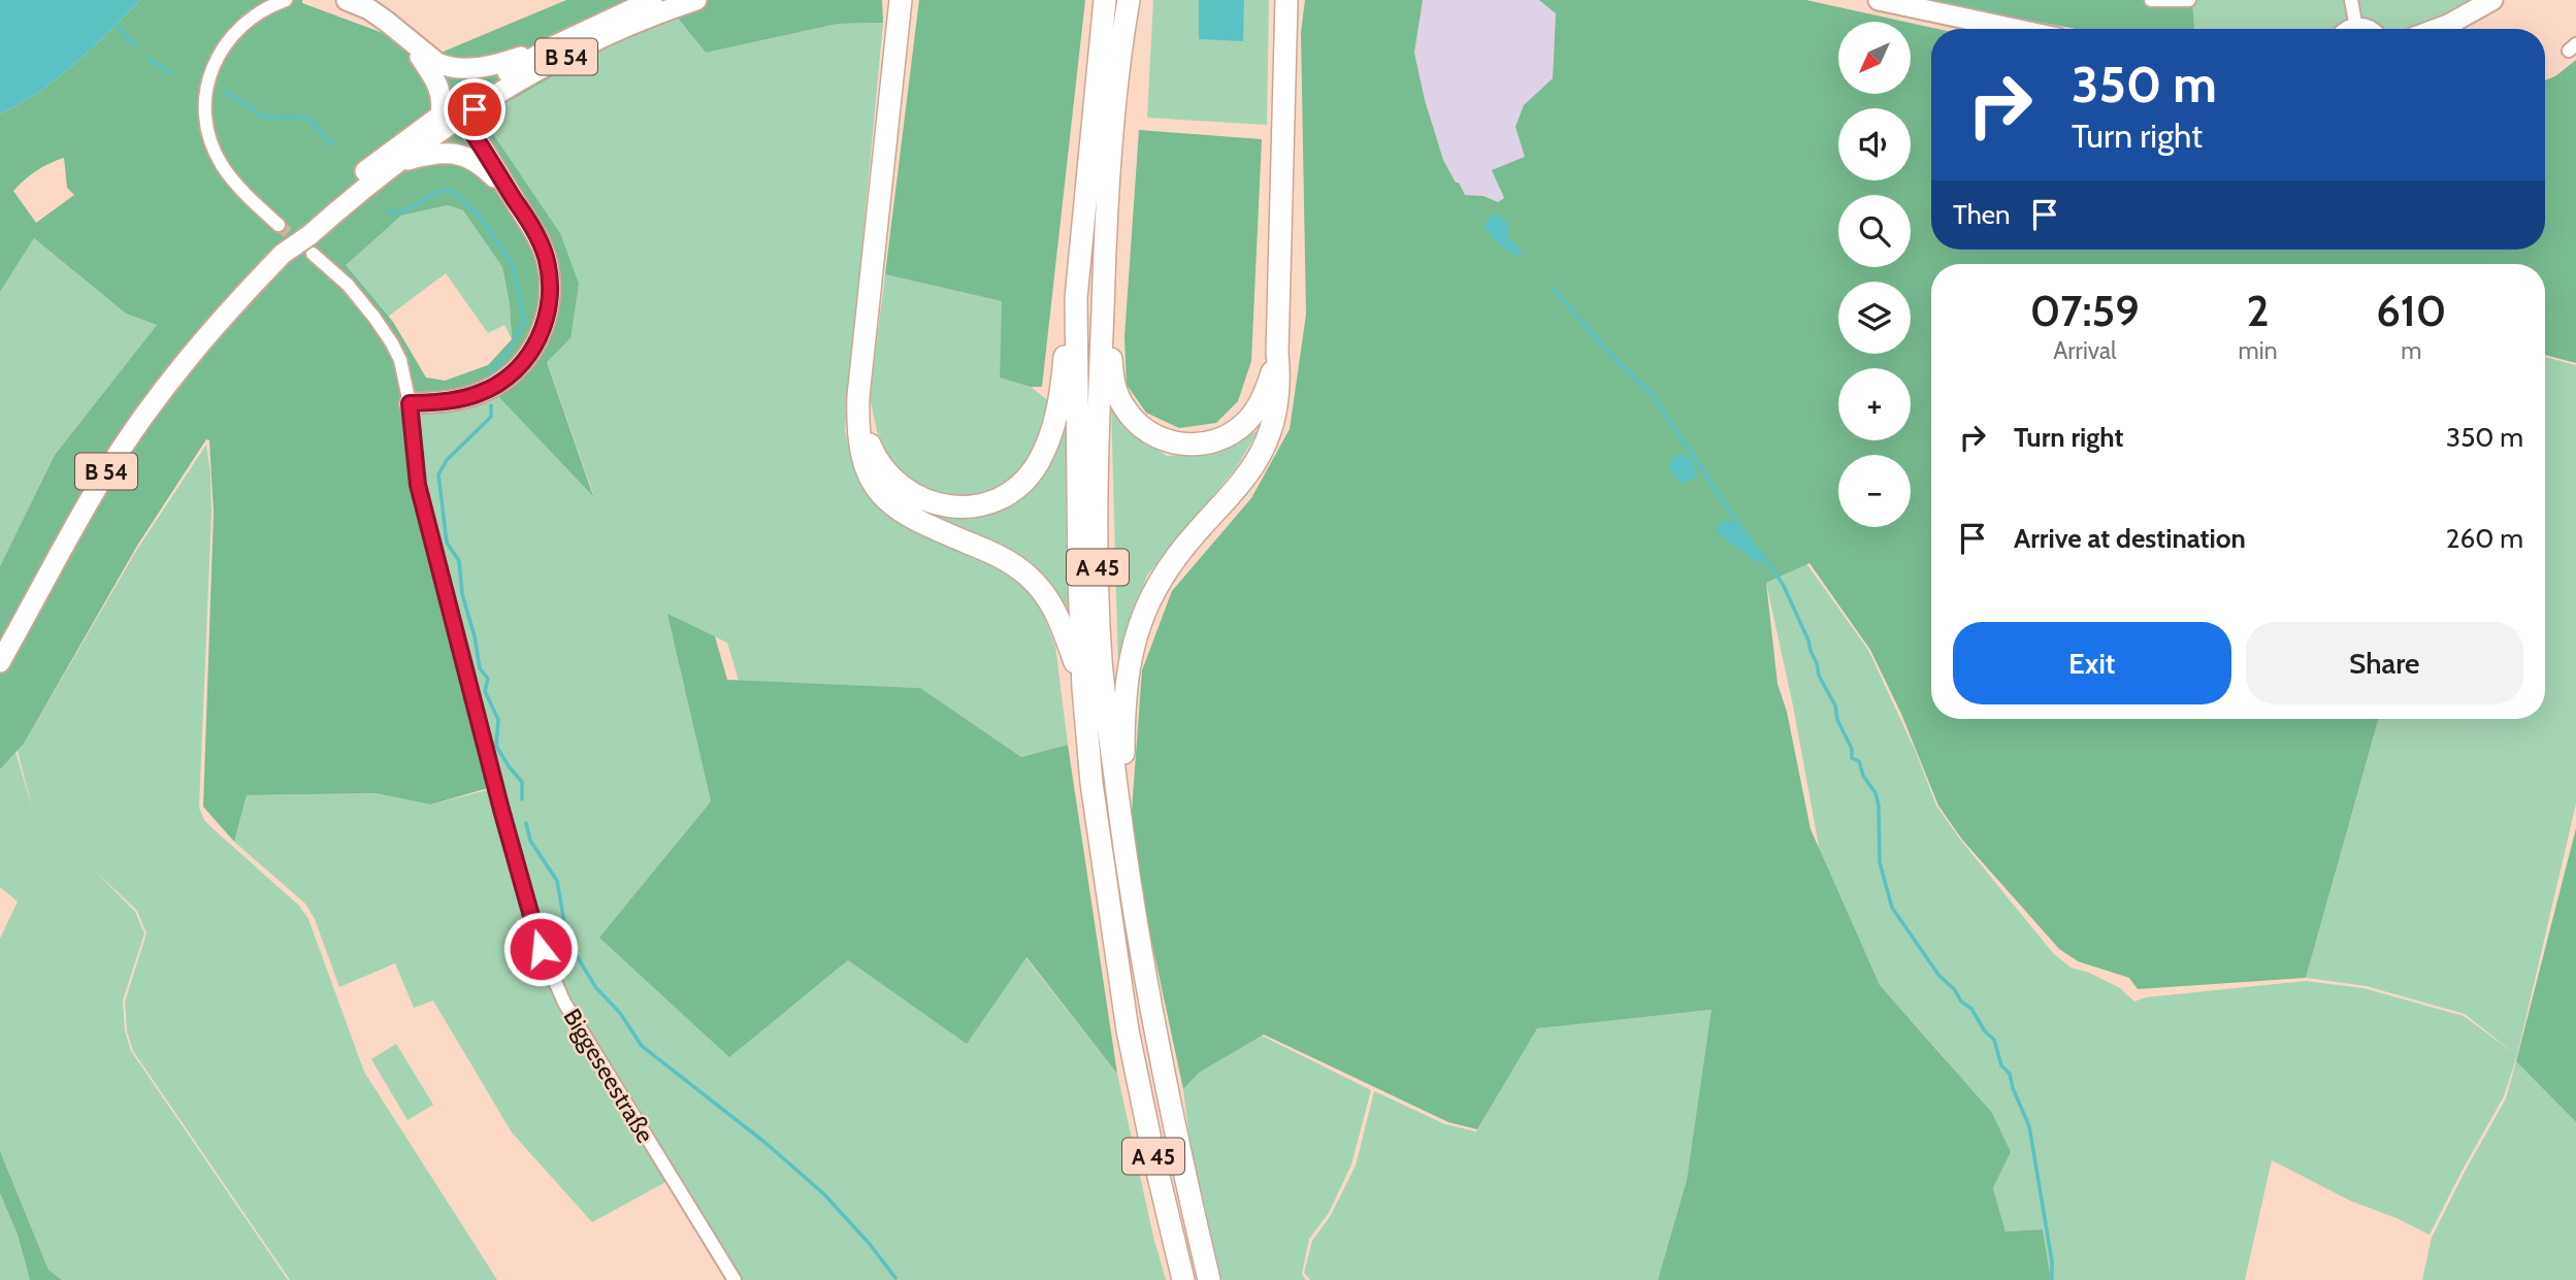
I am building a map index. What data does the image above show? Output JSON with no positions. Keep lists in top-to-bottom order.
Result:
{
  "streets": {
    "highway": ["A 45"],
    "main road": ["B 54"],
    "street": ["Biggeseestraße"]
  },
  "crossings": [
    ["B 54", "Biggeseestraße"]
  ],
  "north": "bottom left",
  "page": {
    "map_buttons": ["+", "−"],
    "turn": ["350 m", "Turn right"],
    "then": "Then",
    "eta": [
      "07:59",
      "Arrival",
      "2",
      "min",
      "610",
      "m"
    ],
    "list": [
      {
        "name": "Turn right",
        "value": "350 m"
      },
      {
        "name": "Arrive at destination",
        "value": "260 m"
      }
    ],
    "buttons": ["Exit", "Share"]
  }
}
